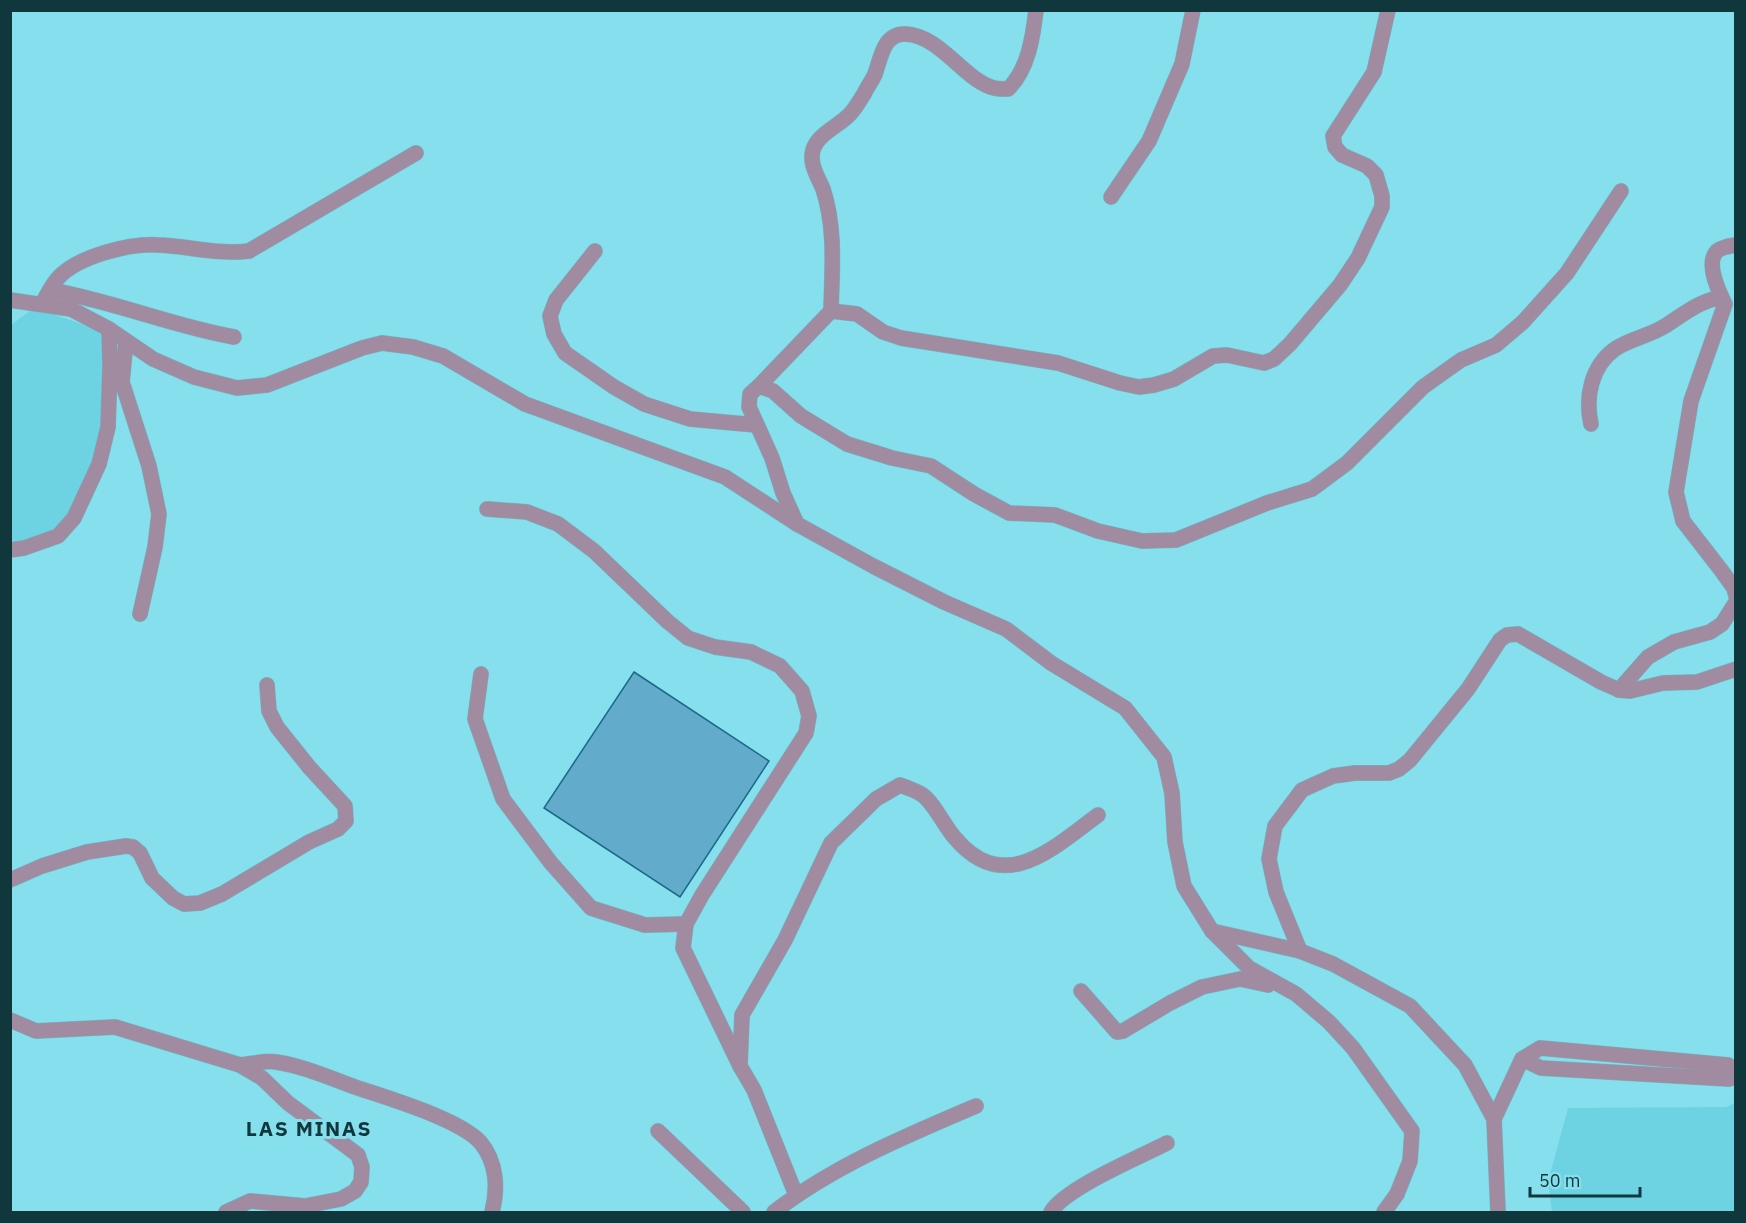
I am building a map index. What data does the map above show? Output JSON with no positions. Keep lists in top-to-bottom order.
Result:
{
  "districts": ["LAS MINAS"],
  "scale_bar": "50 m"
}
